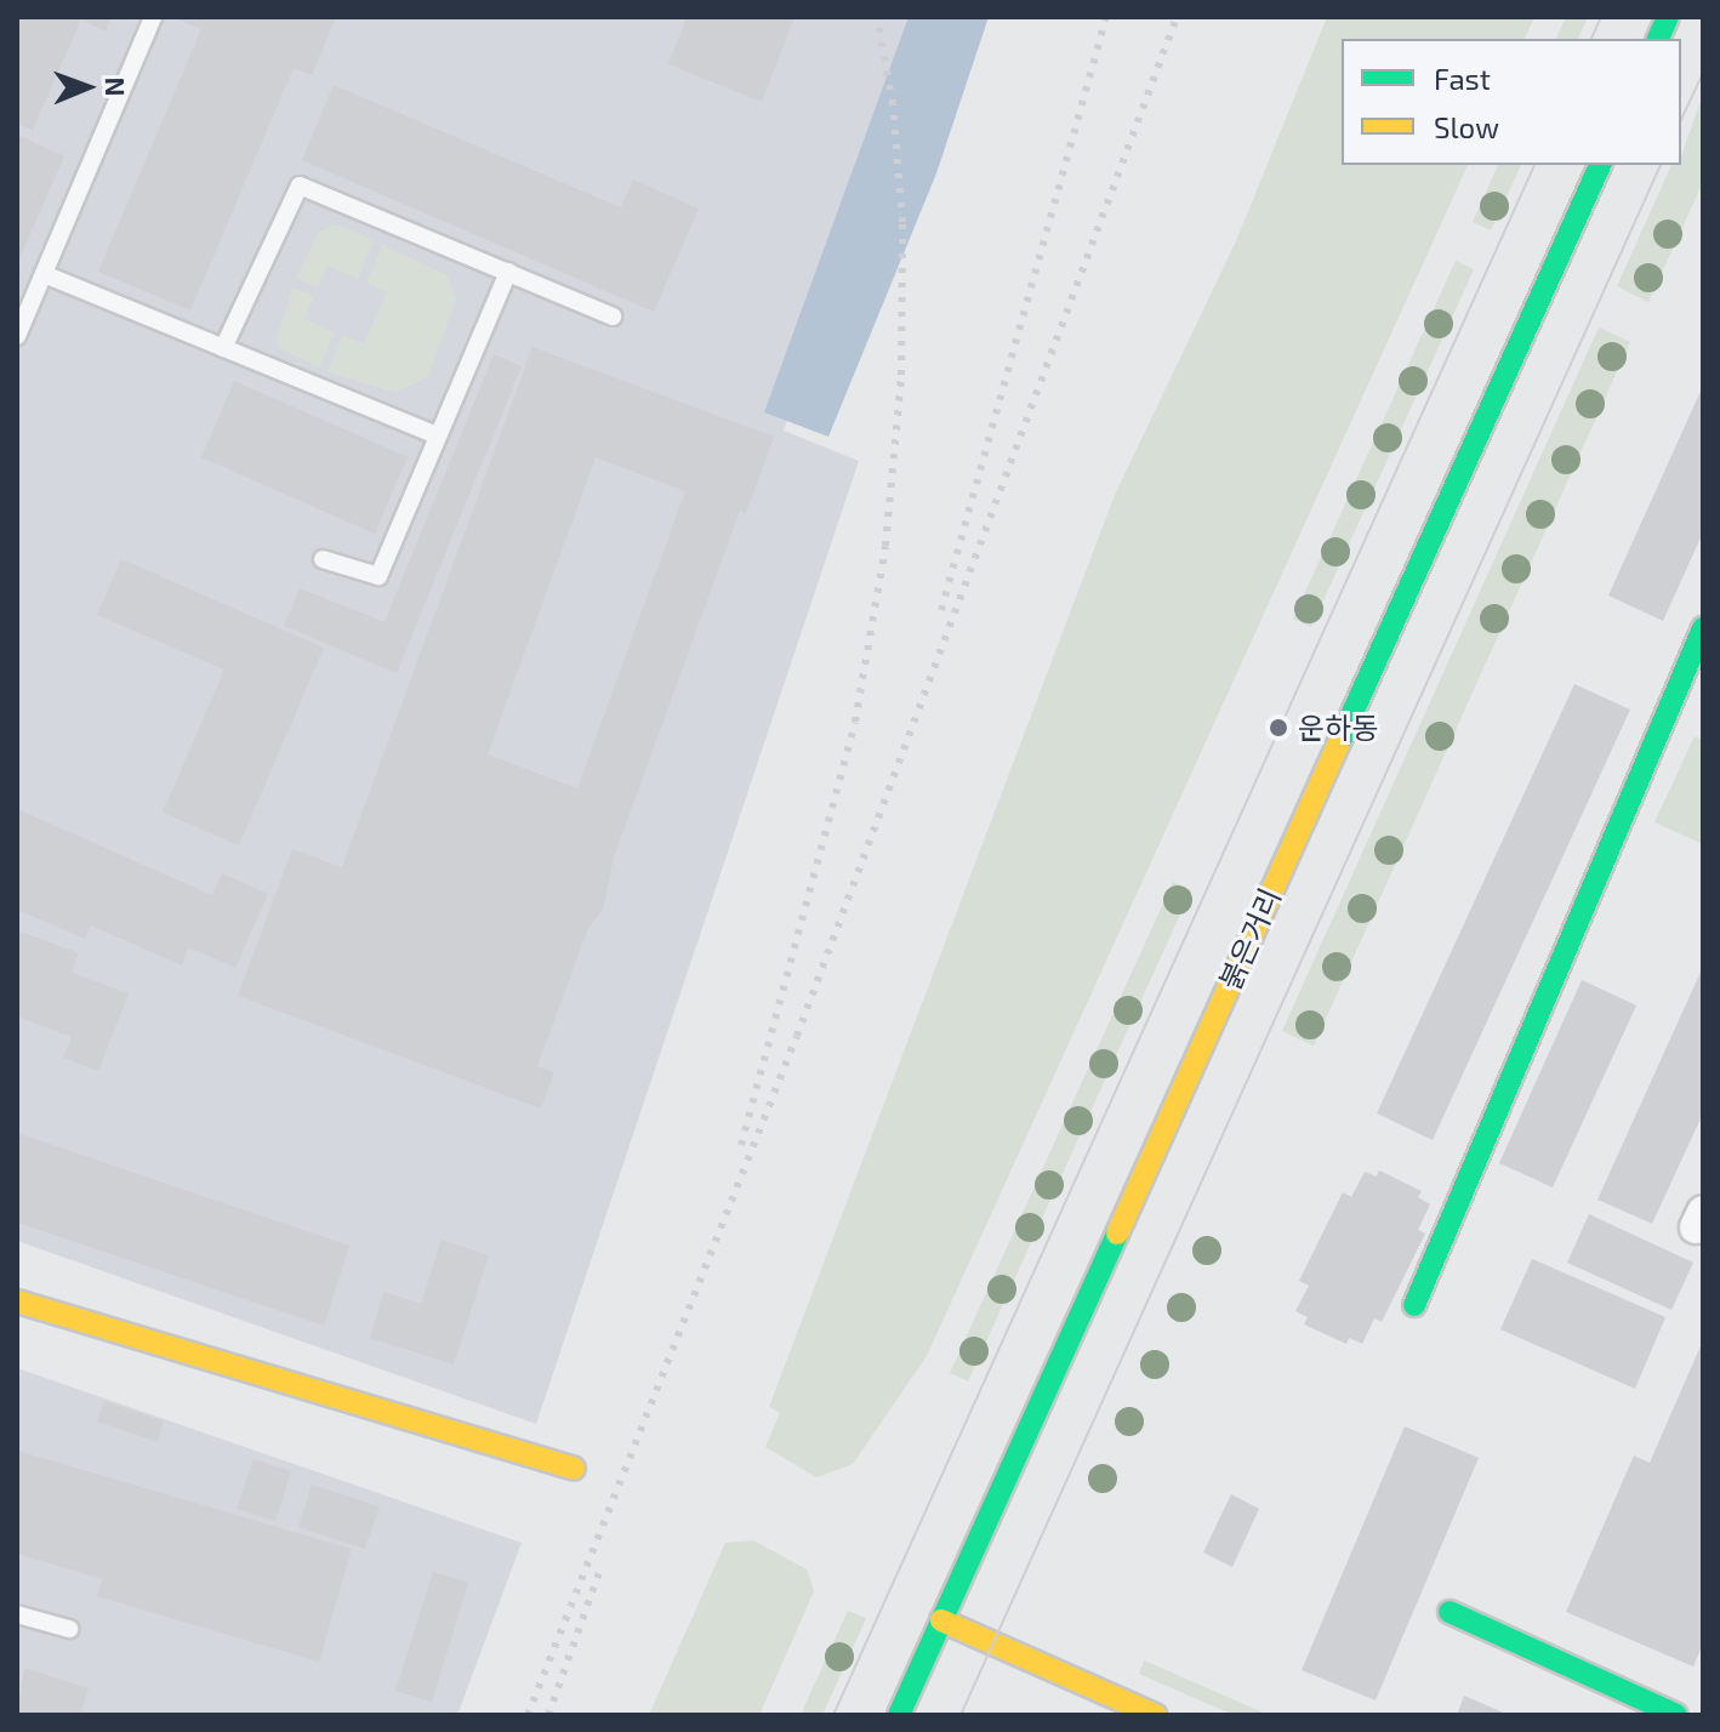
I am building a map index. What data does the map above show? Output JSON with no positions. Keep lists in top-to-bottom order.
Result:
{
  "streets": {
    "street": ["붉은거리"]
  },
  "places": ["운하동"],
  "legend": ["Fast", "Slow"],
  "north": "right"
}
